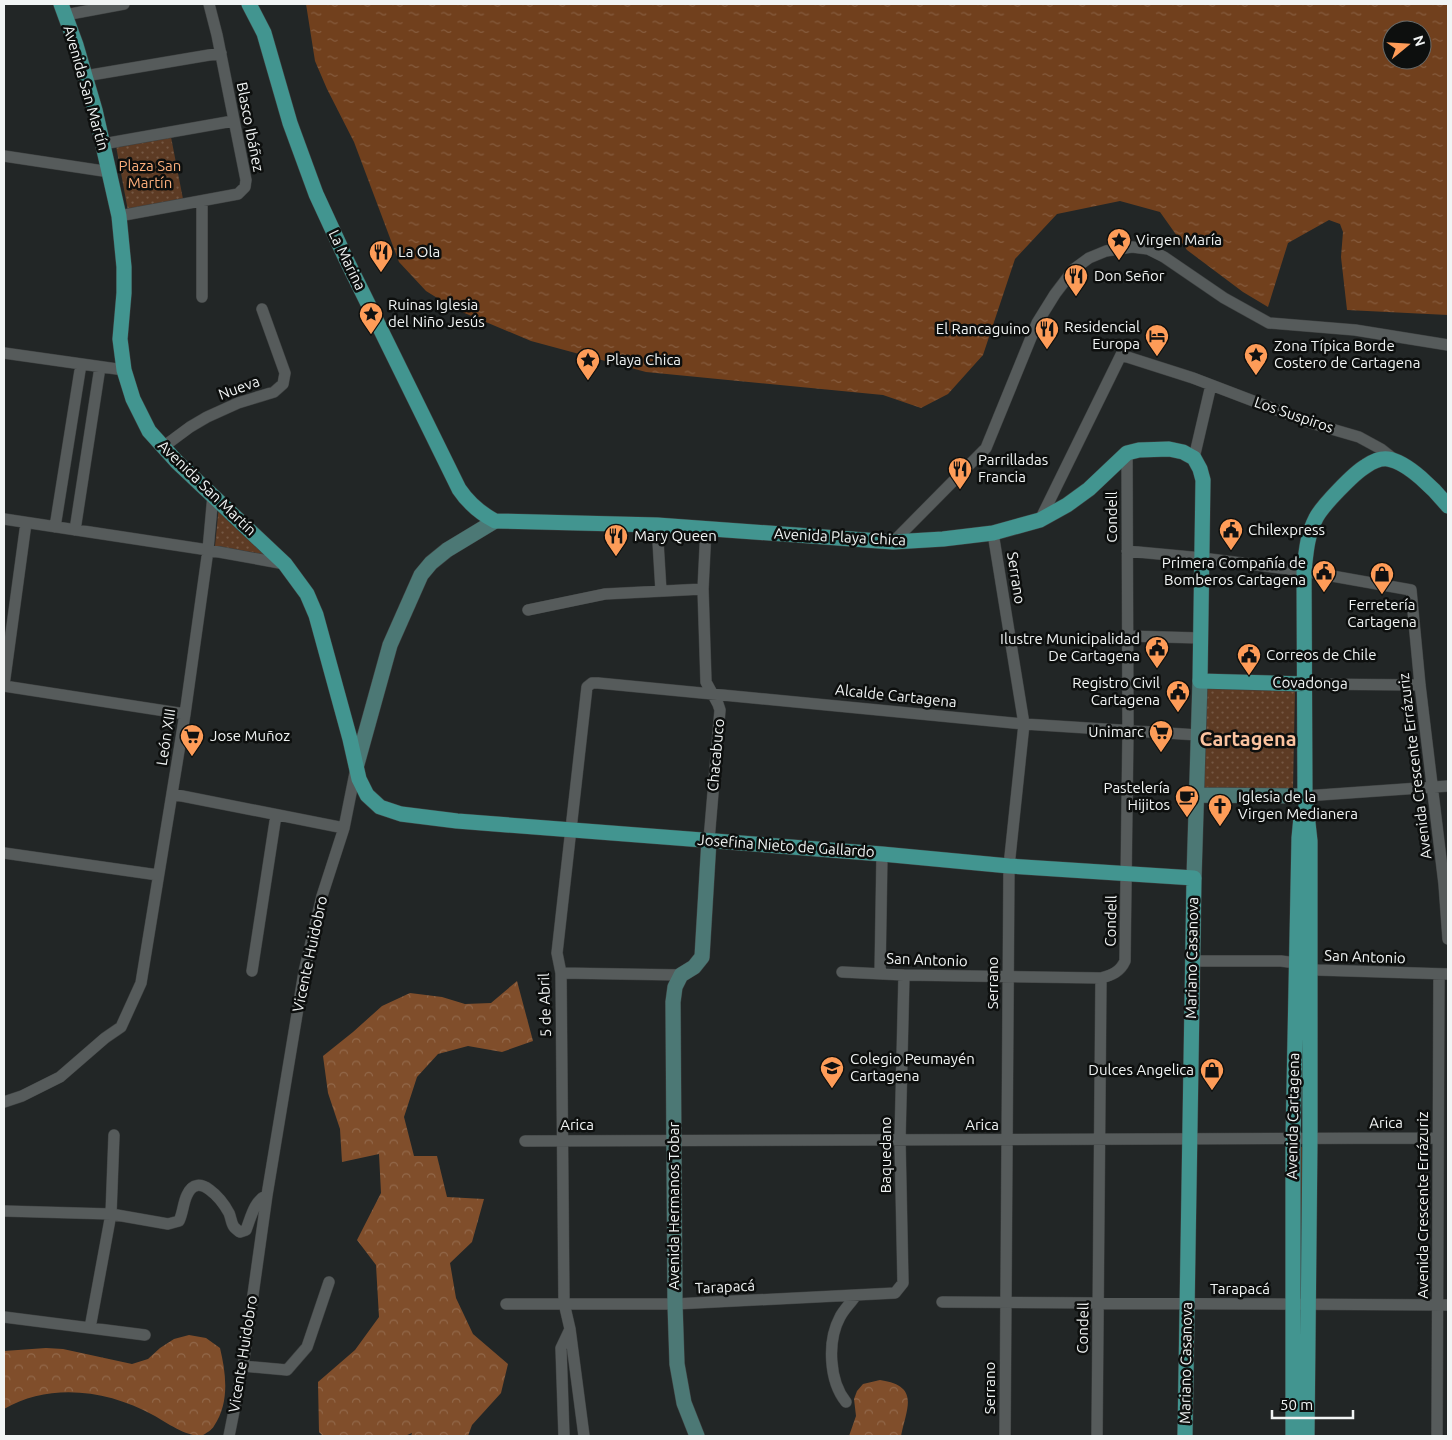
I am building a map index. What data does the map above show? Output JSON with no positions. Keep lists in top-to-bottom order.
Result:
{
  "streets": {
    "main road": [
      "Avenida San Martín",
      "La Marina",
      "Los Suspiros",
      "Avenida Playa Chica",
      "Covadonga",
      "Josefina Nieto de Gallardo",
      "Mariano Casanova",
      "Avenida Cartagena"
    ],
    "street": [
      "Blasco Ibáñez",
      "Nueva",
      "Condell",
      "Serrano",
      "Alcalde Cartagena",
      "León XIII",
      "Chacabuco",
      "Avenida Crescente Errázuriz",
      "Vicente Huidobro",
      "San Antonio",
      "5 de Abril",
      "Arica",
      "Baquedano",
      "Avenida Hermanos Tobar",
      "Tarapacá"
    ]
  },
  "crossings": [
    ["Avenida San Martín", "Blasco Ibáñez"],
    ["Avenida San Martín", "Nueva"],
    ["Avenida San Martín", "León XIII"],
    ["Avenida San Martín", "Josefina Nieto de Gallardo"],
    ["Avenida San Martín", "Vicente Huidobro"],
    ["La Marina", "Avenida Playa Chica"],
    ["La Marina", "Vicente Huidobro"],
    ["Los Suspiros", "Avenida Playa Chica"],
    ["Los Suspiros", "Avenida Cartagena"],
    ["Condell", "Avenida Playa Chica"],
    ["Condell", "Alcalde Cartagena"],
    ["Condell", "Josefina Nieto de Gallardo"],
    ["Condell", "San Antonio"],
    ["Condell", "Arica"],
    ["Condell", "Tarapacá"],
    ["Avenida Playa Chica", "Serrano"],
    ["Avenida Playa Chica", "Chacabuco"],
    ["Avenida Playa Chica", "Vicente Huidobro"],
    ["Serrano", "Alcalde Cartagena"],
    ["Serrano", "Josefina Nieto de Gallardo"],
    ["Serrano", "San Antonio"],
    ["Serrano", "Arica"],
    ["Serrano", "Tarapacá"],
    ["Covadonga", "Avenida Crescente Errázuriz"],
    ["Covadonga", "Mariano Casanova"],
    ["Covadonga", "Avenida Cartagena"],
    ["Alcalde Cartagena", "Chacabuco"],
    ["Alcalde Cartagena", "Mariano Casanova"],
    ["Alcalde Cartagena", "5 de Abril"],
    ["Chacabuco", "Josefina Nieto de Gallardo"],
    ["Chacabuco", "Avenida Hermanos Tobar"],
    ["Avenida Crescente Errázuriz", "San Antonio"],
    ["Avenida Crescente Errázuriz", "Avenida Cartagena"],
    ["Avenida Crescente Errázuriz", "Arica"],
    ["Avenida Crescente Errázuriz", "Tarapacá"],
    ["Josefina Nieto de Gallardo", "Mariano Casanova"],
    ["Josefina Nieto de Gallardo", "5 de Abril"],
    ["San Antonio", "Mariano Casanova"],
    ["San Antonio", "Avenida Cartagena"],
    ["San Antonio", "Baquedano"],
    ["Mariano Casanova", "Arica"],
    ["Mariano Casanova", "Tarapacá"],
    ["5 de Abril", "Arica"],
    ["5 de Abril", "Tarapacá"],
    ["Avenida Cartagena", "Arica"],
    ["Avenida Cartagena", "Tarapacá"],
    ["Arica", "Baquedano"],
    ["Arica", "Avenida Hermanos Tobar"],
    ["Baquedano", "Tarapacá"],
    ["Avenida Hermanos Tobar", "Tarapacá"]
  ],
  "districts": ["Cartagena"],
  "parks": ["Plaza San Martín"],
  "places": {
    "place": [
      "Virgen María",
      "Ruinas Iglesia del Niño Jesús",
      "Zona Típica Borde Costero de Cartagena",
      "Playa Chica"
    ],
    "restaurant": [
      "La Ola",
      "Don Señor",
      "El Rancaguino",
      "Parrilladas Francia",
      "Mary Queen"
    ],
    "hotel": ["Residencial Europa"],
    "public building": [
      "Chilexpress",
      "Primera Compañía de Bomberos Cartagena",
      "Ilustre Municipalidad De Cartagena",
      "Correos de Chile",
      "Registro Civil Cartagena"
    ],
    "shop": ["Ferretería Cartagena", "Dulces Angelica"],
    "supermarket": ["Unimarc", "Jose Muñoz"],
    "cafe": ["Pastelería Hijitos"],
    "church": ["Iglesia de la Virgen Medianera"],
    "school or university": ["Colegio Peumayén Cartagena"]
  },
  "scale_bar": "50 m",
  "north": "right"
}
